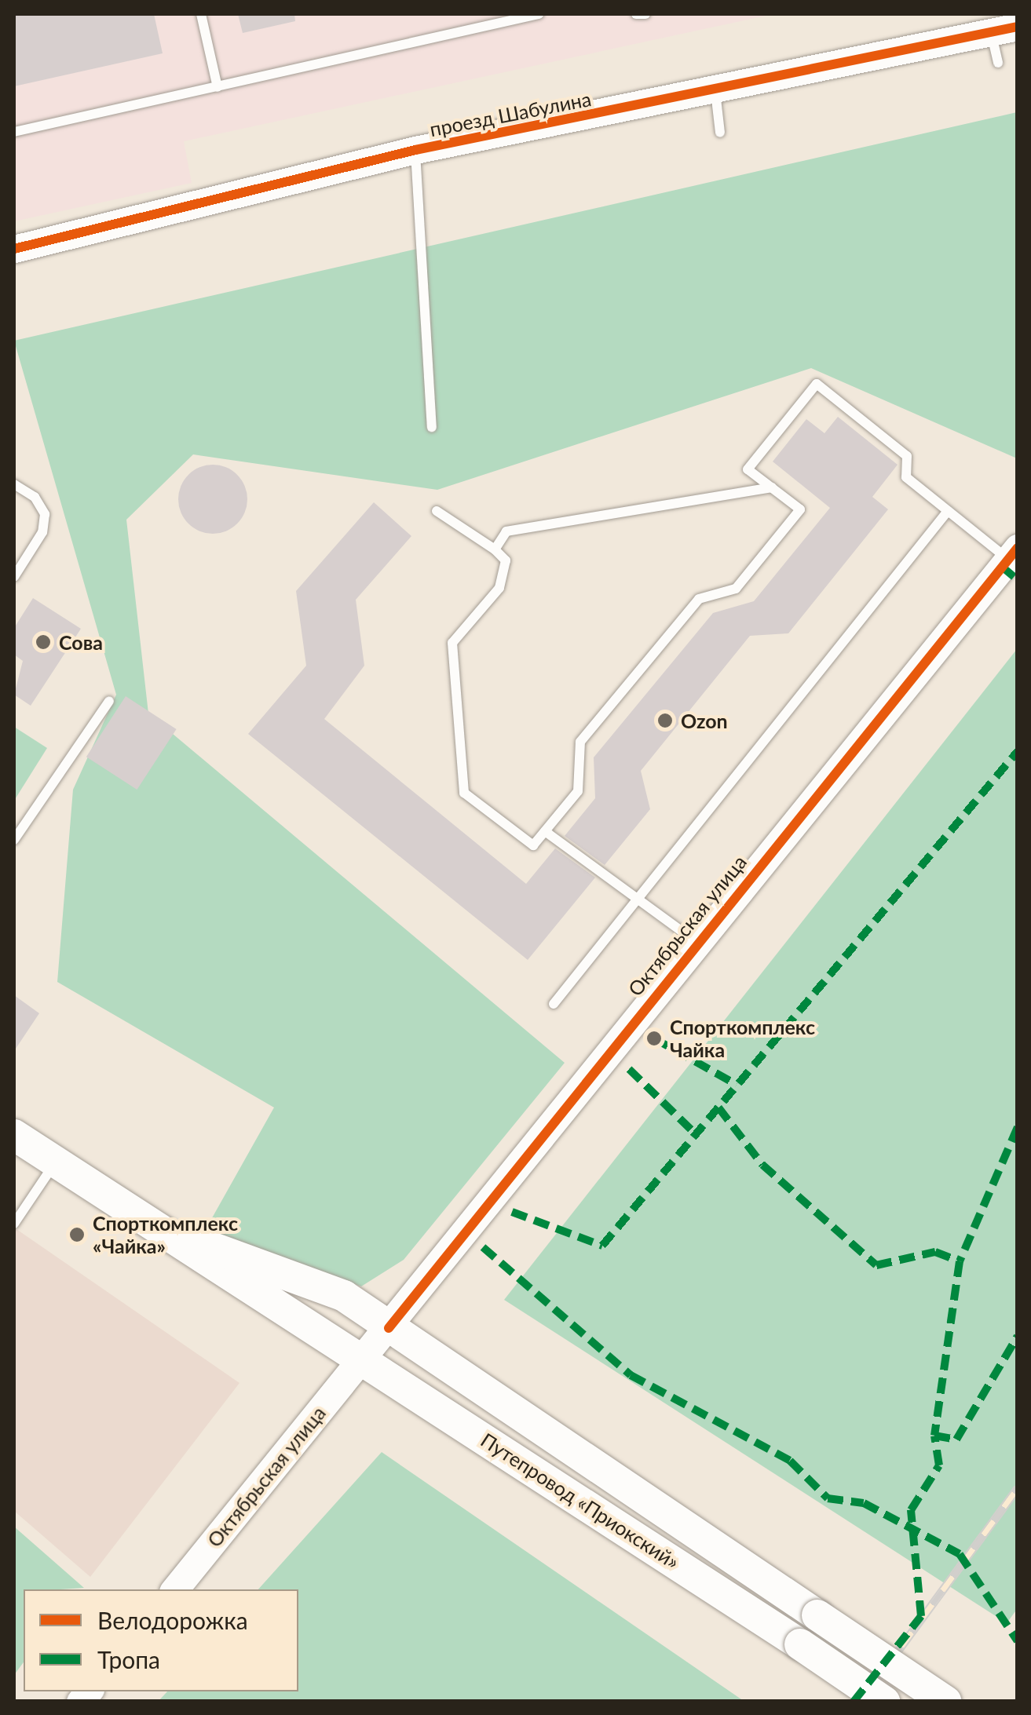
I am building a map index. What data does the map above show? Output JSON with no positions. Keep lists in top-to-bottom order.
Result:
{
  "streets": {
    "main road": ["Путепровод «Приокский»"],
    "street": ["проезд Шабулина", "Октябрьская улица"]
  },
  "crossings": [
    ["Октябрьская улица", "Путепровод «Приокский»"]
  ],
  "places": [
    "Сова",
    "Ozon",
    "Спорткомплекс Чайка",
    "Спорткомплекс «Чайка»"
  ],
  "legend": ["Велодорожка", "Тропа"]
}
